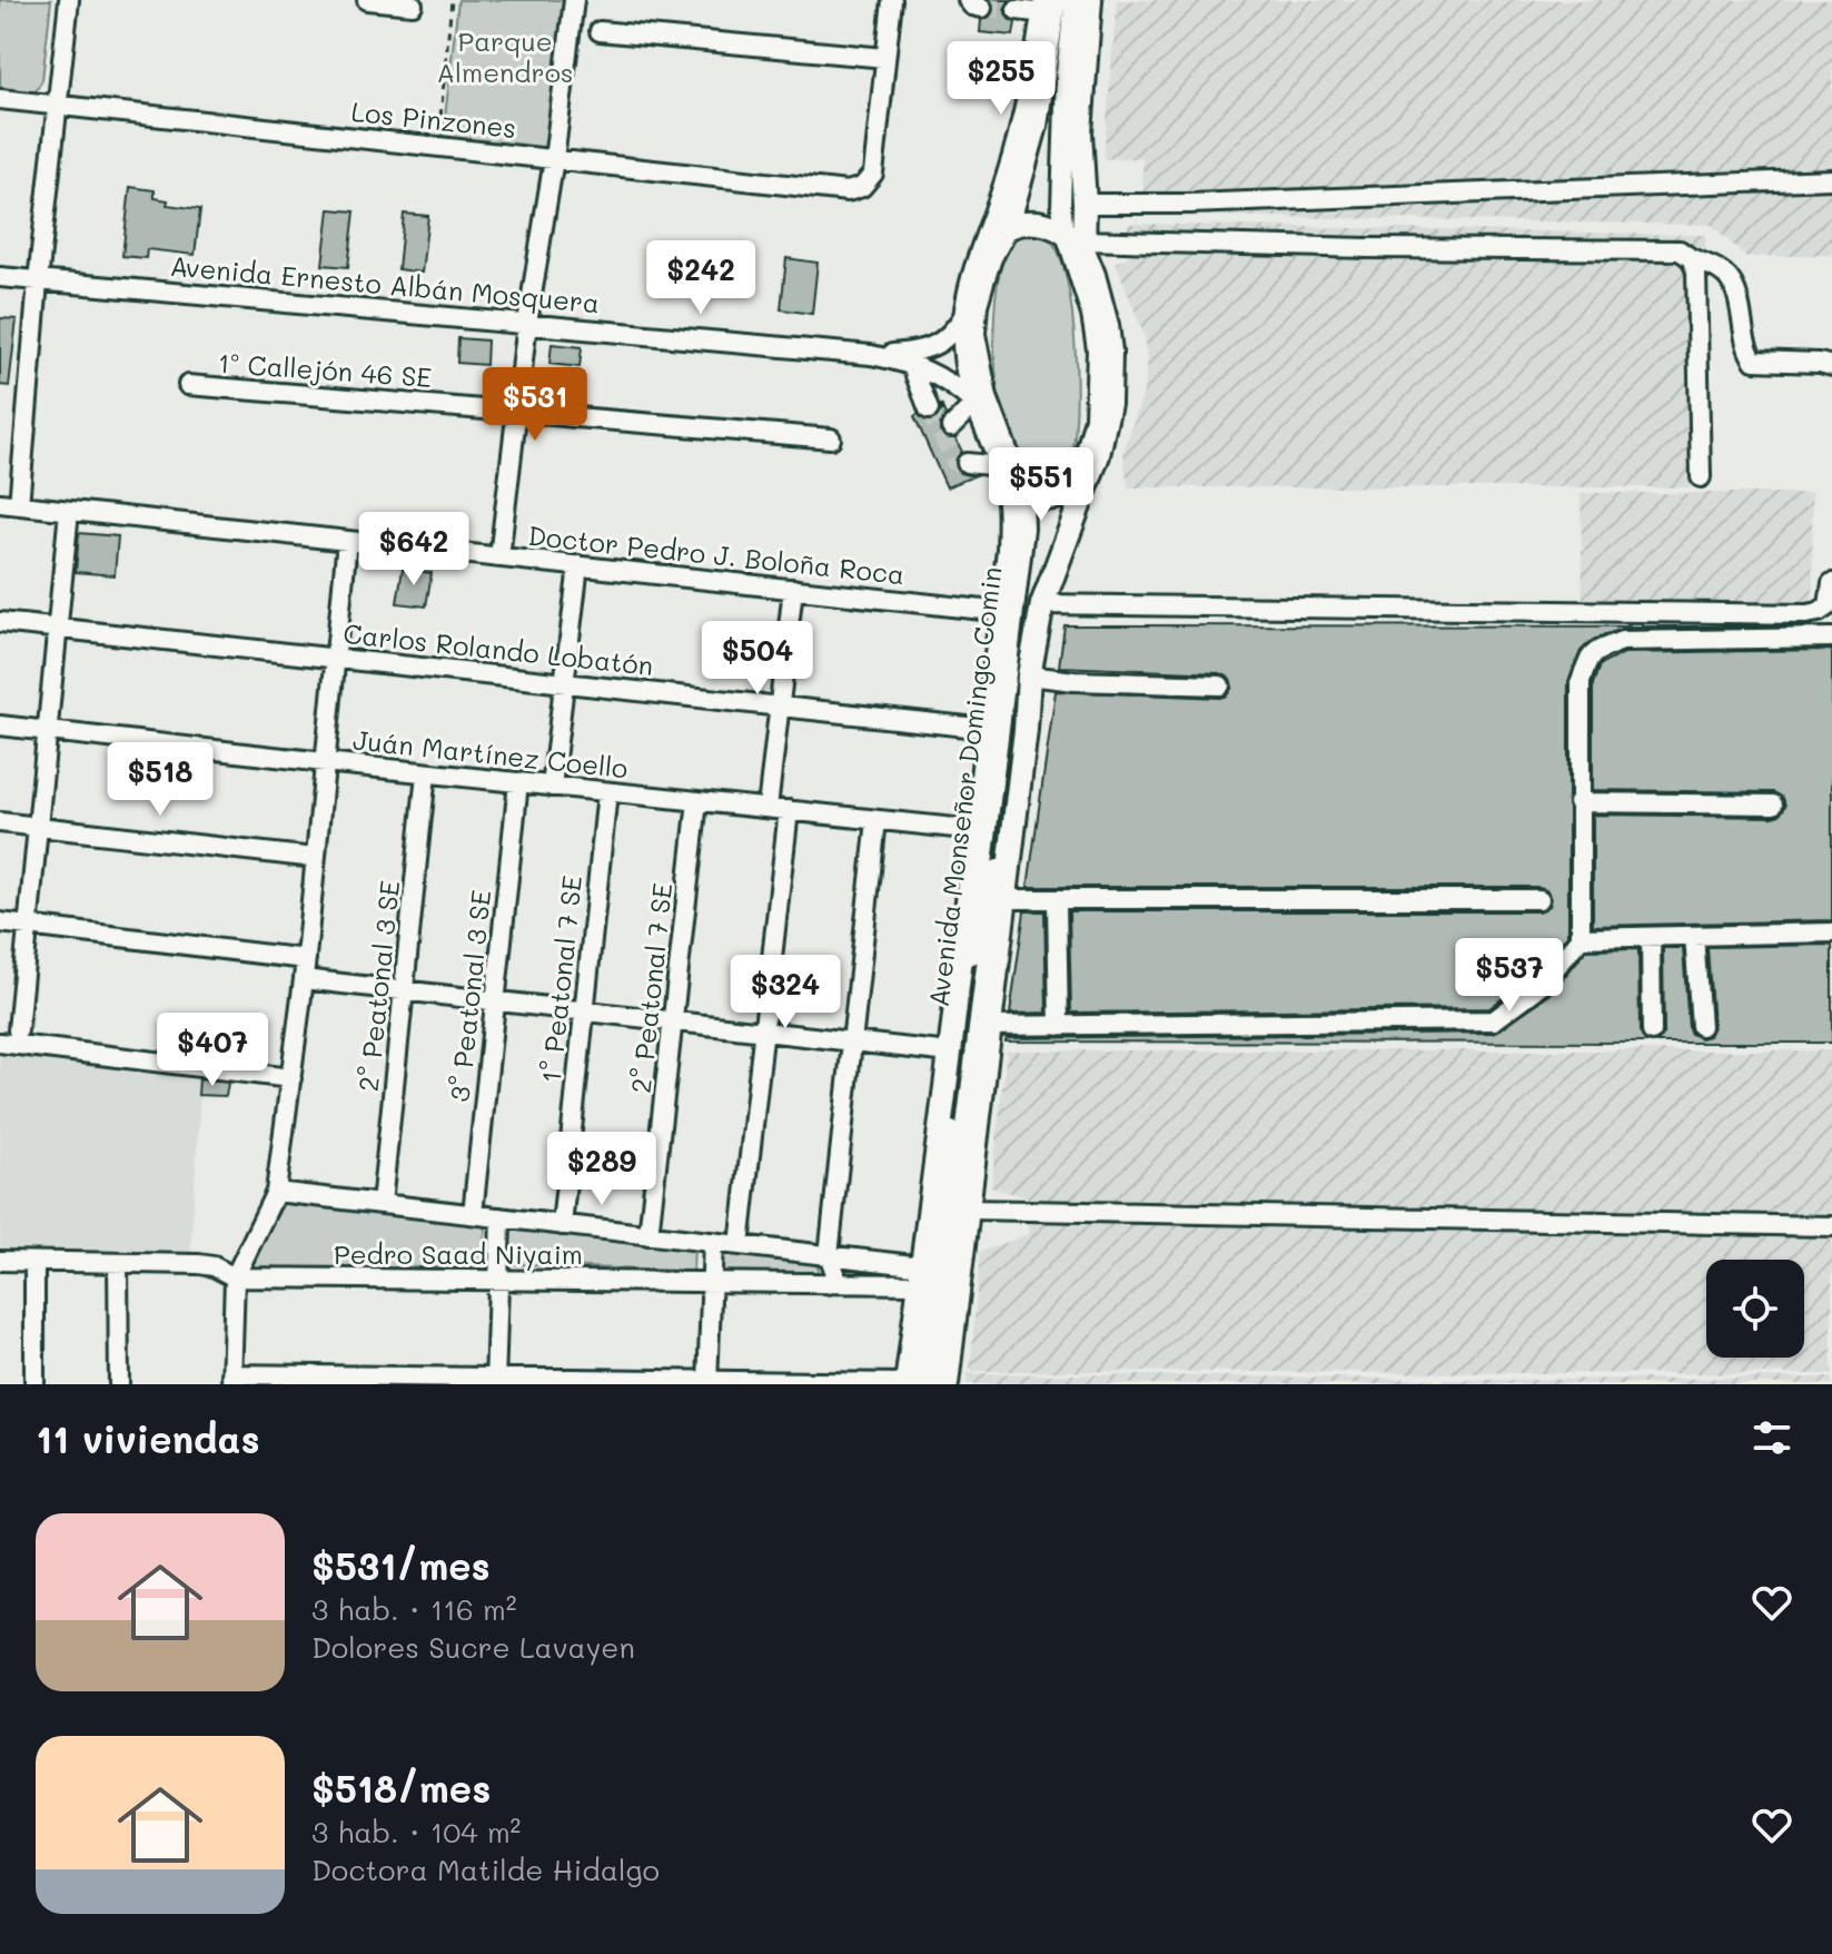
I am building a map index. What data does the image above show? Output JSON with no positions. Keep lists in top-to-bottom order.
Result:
{
  "streets": {
    "main road": ["Avenida Monseñor Domingo Comin"],
    "street": [
      "Los Pinzones",
      "Avenida Ernesto Albán Mosquera",
      "1º Callejón 46 SE",
      "Doctor Pedro J. Boloña Roca",
      "Carlos Rolando Lobatón",
      "Juán Martínez Coello",
      "1° Peatonal 7 SE",
      "2° Peatonal 3 SE",
      "2° Peatonal 7 SE",
      "3° Peatonal 3 SE",
      "Pedro Saad Niyaim"
    ]
  },
  "crossings": [
    ["Avenida Ernesto Albán Mosquera", "Avenida Monseñor Domingo Comin"],
    ["Doctor Pedro J. Boloña Roca", "Avenida Monseñor Domingo Comin"],
    ["Carlos Rolando Lobatón", "Avenida Monseñor Domingo Comin"],
    ["Juán Martínez Coello", "Avenida Monseñor Domingo Comin"],
    ["Juán Martínez Coello", "1° Peatonal 7 SE"],
    ["Juán Martínez Coello", "2° Peatonal 3 SE"],
    ["Juán Martínez Coello", "2° Peatonal 7 SE"],
    ["Juán Martínez Coello", "3° Peatonal 3 SE"],
    ["Avenida Monseñor Domingo Comin", "Pedro Saad Niyaim"],
    ["1° Peatonal 7 SE", "Pedro Saad Niyaim"],
    ["2° Peatonal 3 SE", "Pedro Saad Niyaim"],
    ["2° Peatonal 7 SE", "Pedro Saad Niyaim"],
    ["3° Peatonal 3 SE", "Pedro Saad Niyaim"]
  ],
  "parks": ["Parque Almendros"],
  "page": {
    "price": [
      "$255",
      "$242",
      "$531",
      "$551",
      "$642",
      "$504",
      "$518",
      "$537",
      "$324",
      "$407",
      "$289"
    ],
    "heading": "11 viviendas",
    "list": [
      {
        "name": "$531/mes",
        "note": "3 hab. · 116 m² · Dolores Sucre Lavayen"
      },
      {
        "name": "$518/mes",
        "note": "3 hab. · 104 m² · Doctora Matilde Hidalgo"
      }
    ]
  }
}
